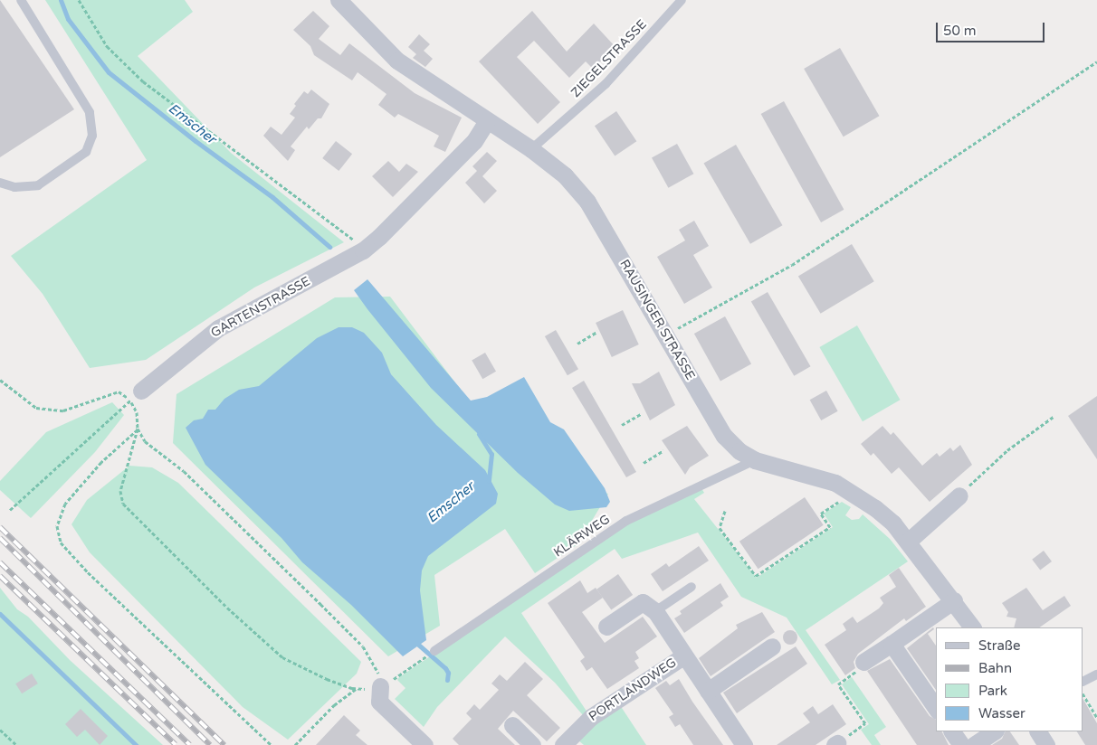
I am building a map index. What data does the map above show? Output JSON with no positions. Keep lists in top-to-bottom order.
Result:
{
  "streets": {
    "street": ["GARTENSTRASSE", "RAUSINGER STRASSE", "PORTLANDWEG"],
    "lane": ["ZIEGELSTRASSE", "KLÄRWEG"]
  },
  "crossings": [
    ["ZIEGELSTRASSE", "RAUSINGER STRASSE"],
    ["GARTENSTRASSE", "RAUSINGER STRASSE"],
    ["RAUSINGER STRASSE", "KLÄRWEG"]
  ],
  "water": ["Emscher"],
  "legend": [
    "Straße",
    "Bahn",
    "Park",
    "Wasser"
  ],
  "scale_bar": "50 m"
}
